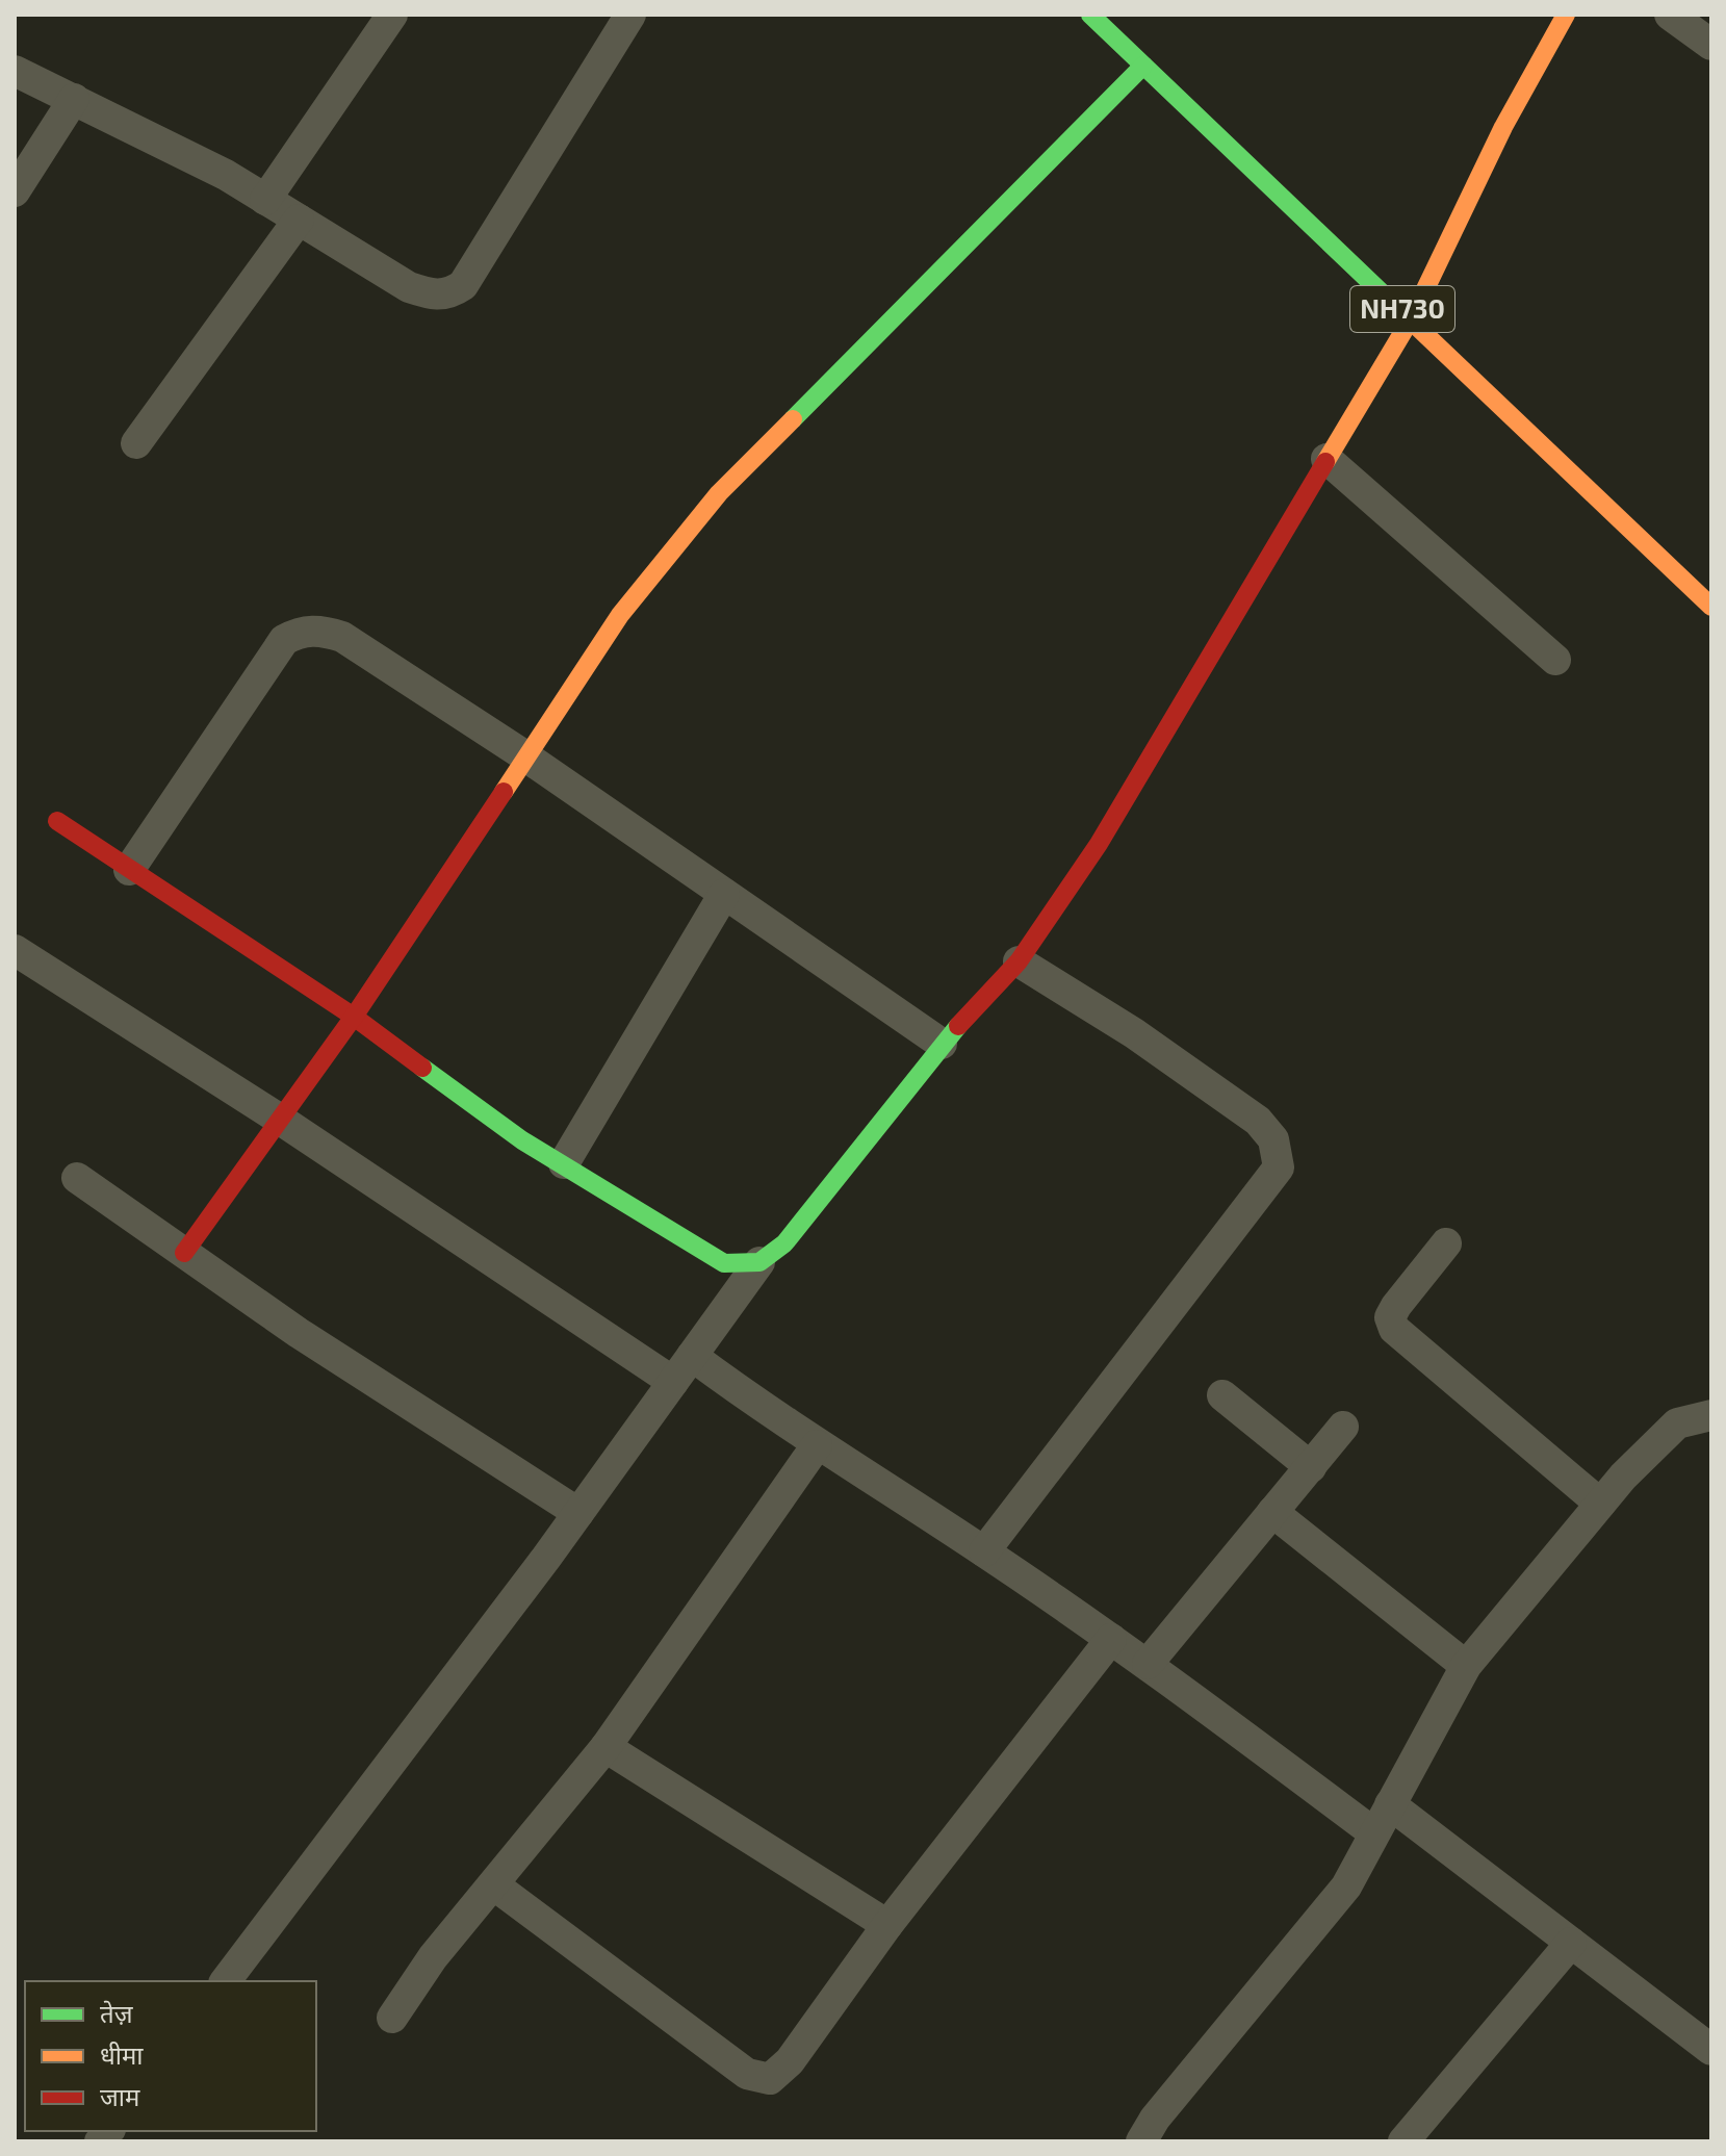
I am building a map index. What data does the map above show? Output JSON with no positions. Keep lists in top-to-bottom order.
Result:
{
  "streets": {
    "main road": ["NH730"]
  },
  "legend": ["तेज़", "धीमा", "जाम"]
}
